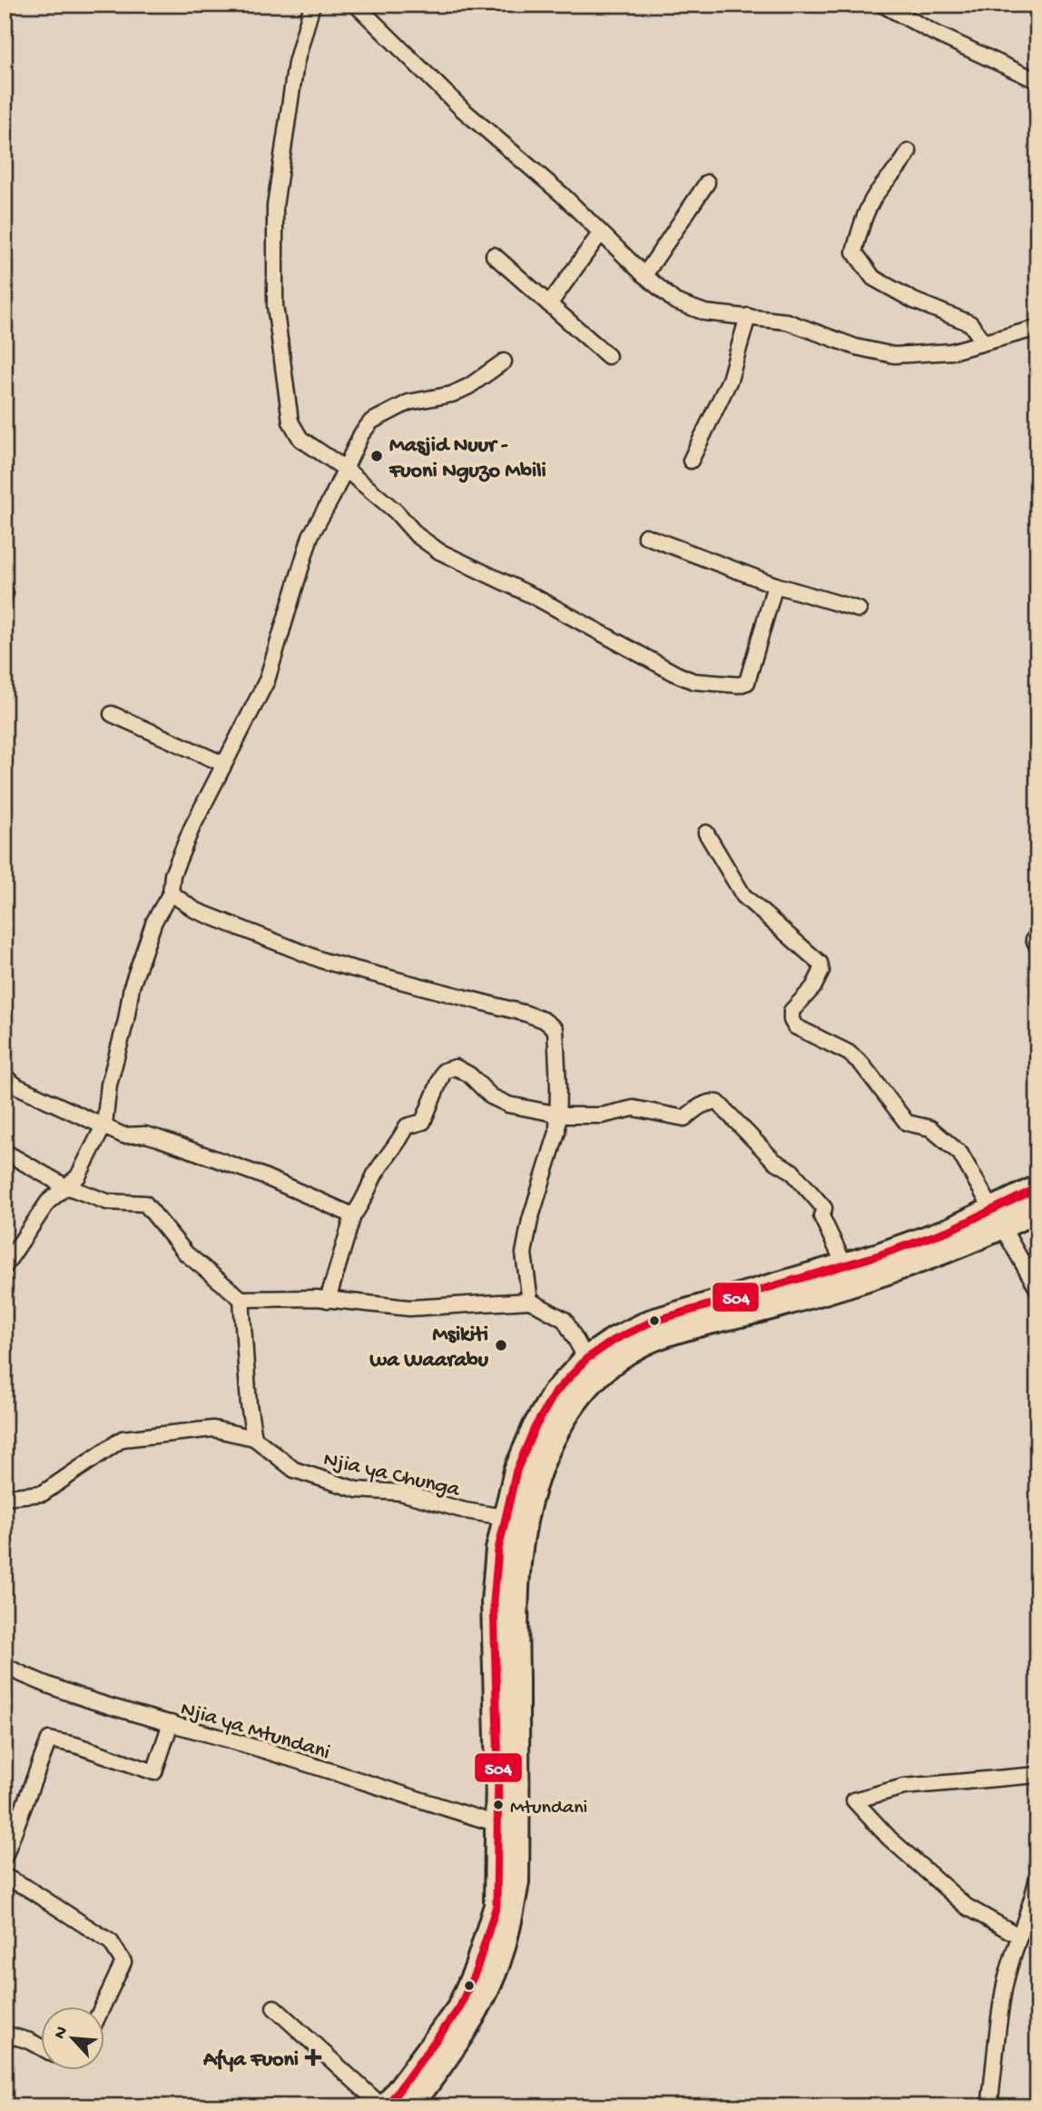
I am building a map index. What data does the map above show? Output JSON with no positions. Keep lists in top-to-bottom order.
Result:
{
  "streets": {
    "street": ["Njia ya Chunga", "Njia ya Mtundani"]
  },
  "places": {
    "other": ["Masjid Nuur - Fuoni Nguzo Mbili", "Msikiti wa Waarabu", "Mtundani"],
    "health": ["Afya Fuoni"]
  },
  "lines": ["transit line 504"],
  "north": "top left"
}
